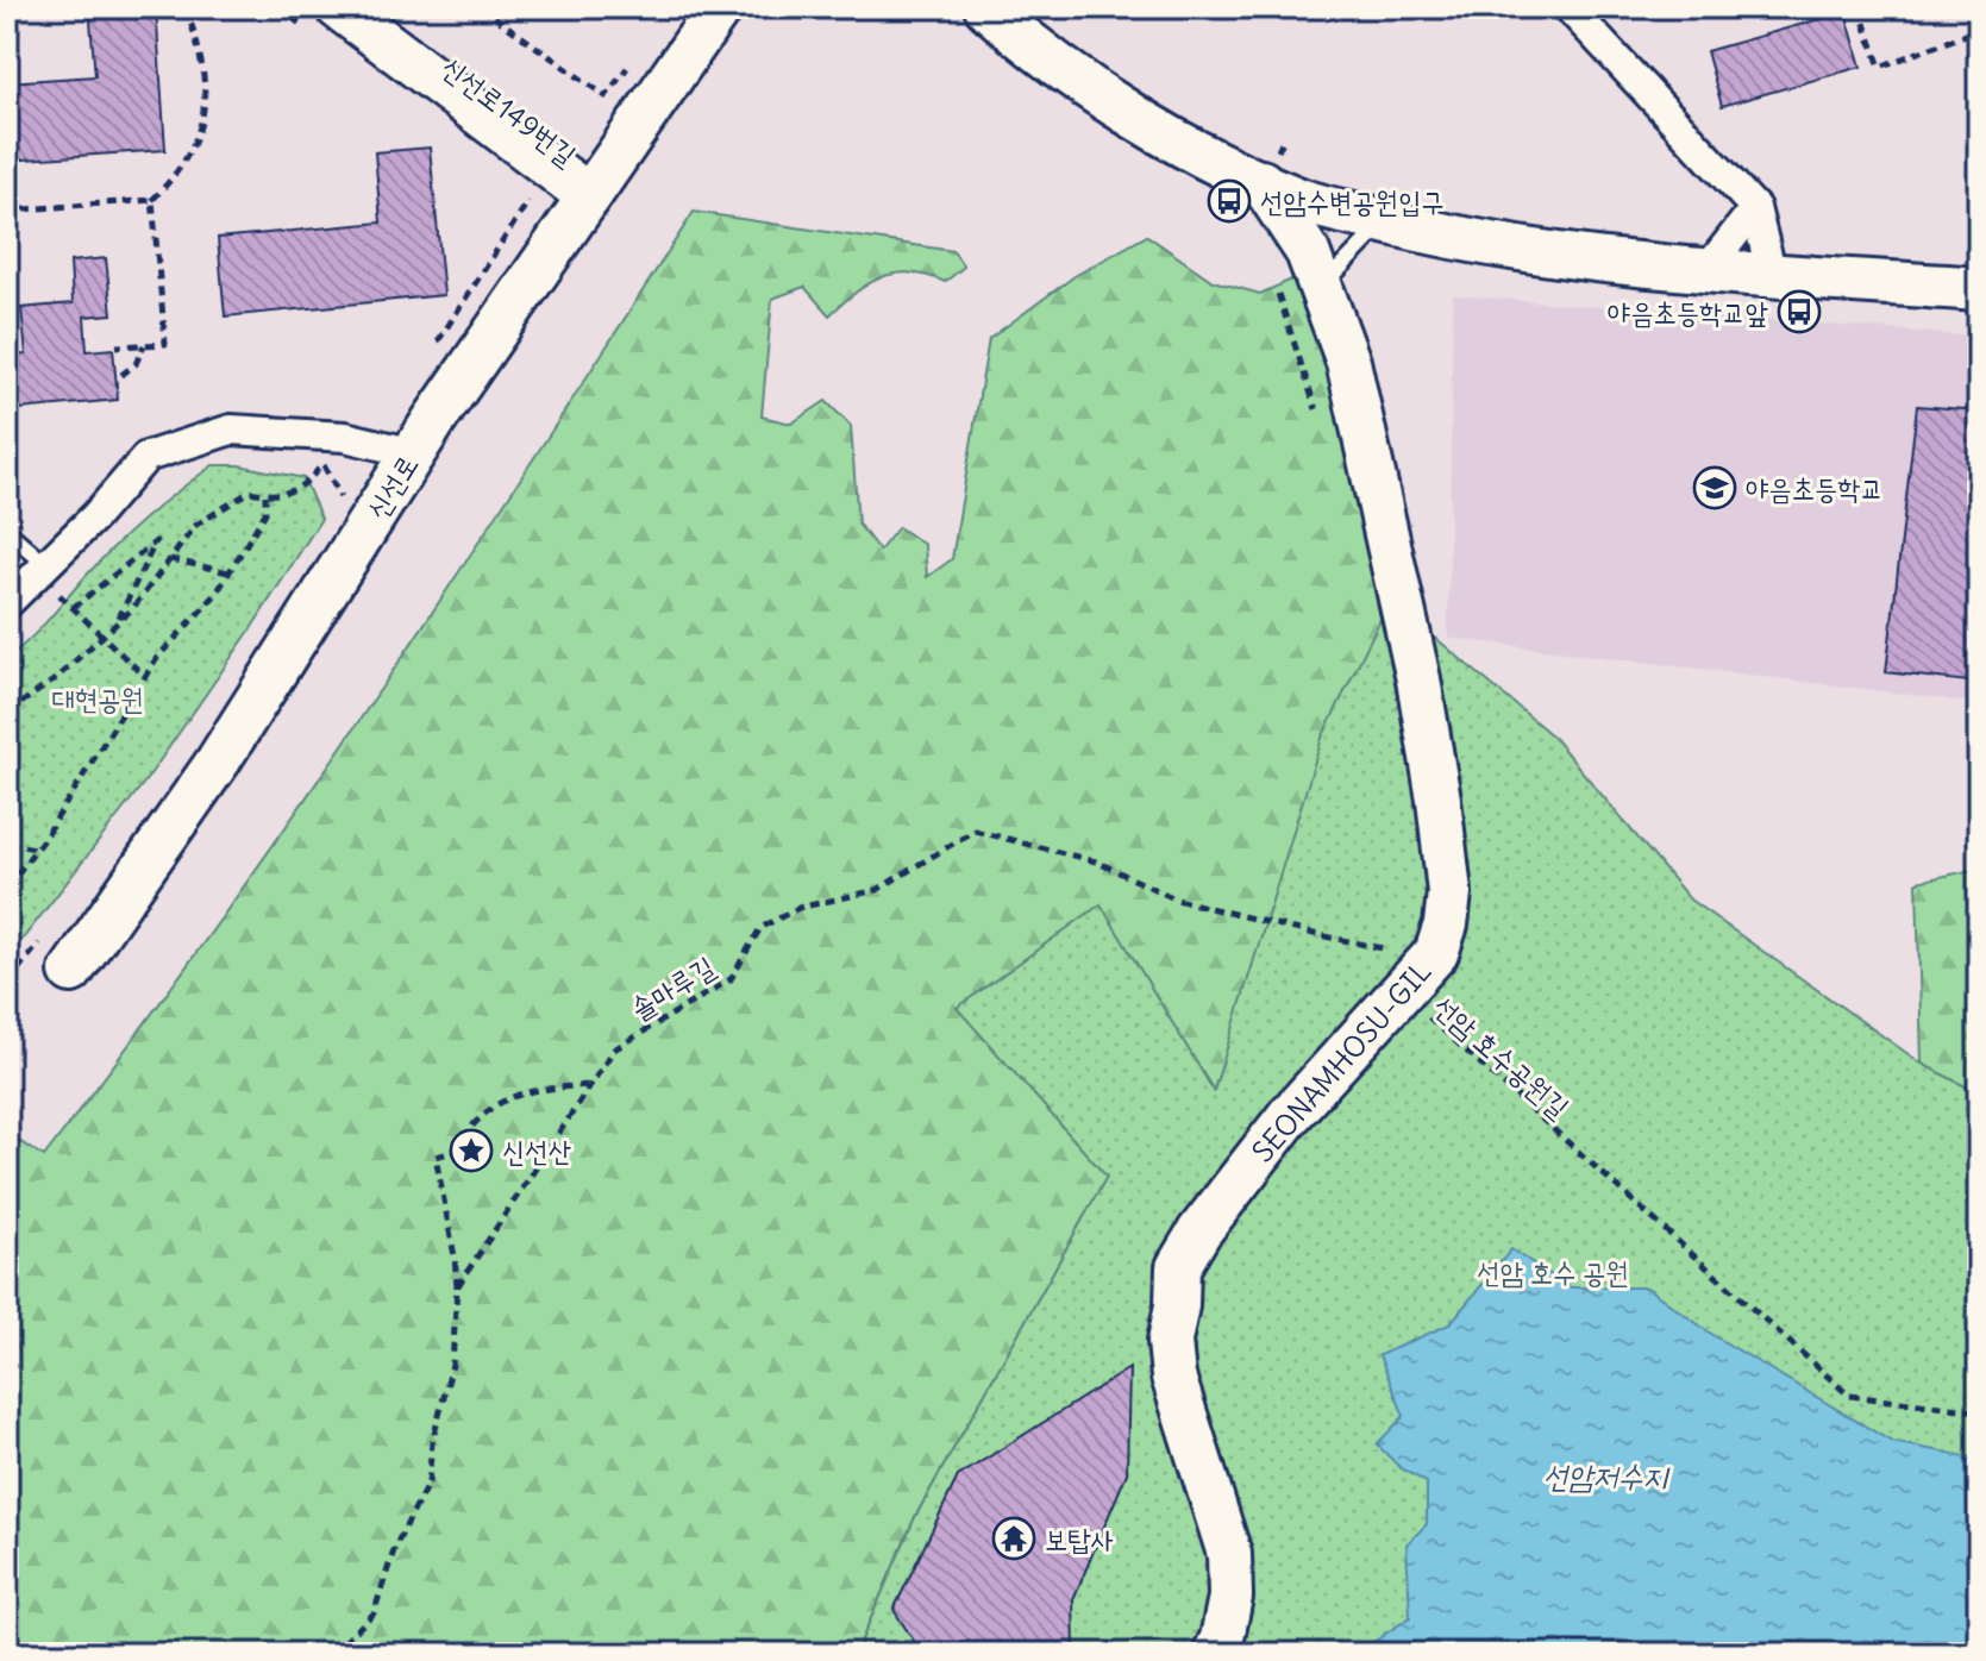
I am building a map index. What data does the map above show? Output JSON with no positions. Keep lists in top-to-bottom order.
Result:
{
  "streets": {
    "street": ["신선로149번길", "신선로", "SEONAMHOSU-GIL"],
    "path": ["솔마루길", "선암 호수공원길"]
  },
  "crossings": [
    ["신선로149번길", "신선로"],
    ["솔마루길", "SEONAMHOSU-GIL"]
  ],
  "water": ["선암저수지"],
  "parks": ["대현공원", "선암 호수 공원"],
  "places": {
    "bus stop": ["선암수변공원입구", "야음초등학교앞"],
    "school or university": ["야음초등학교"],
    "place": ["신선산"],
    "temple": ["보탑사"]
  }
}
